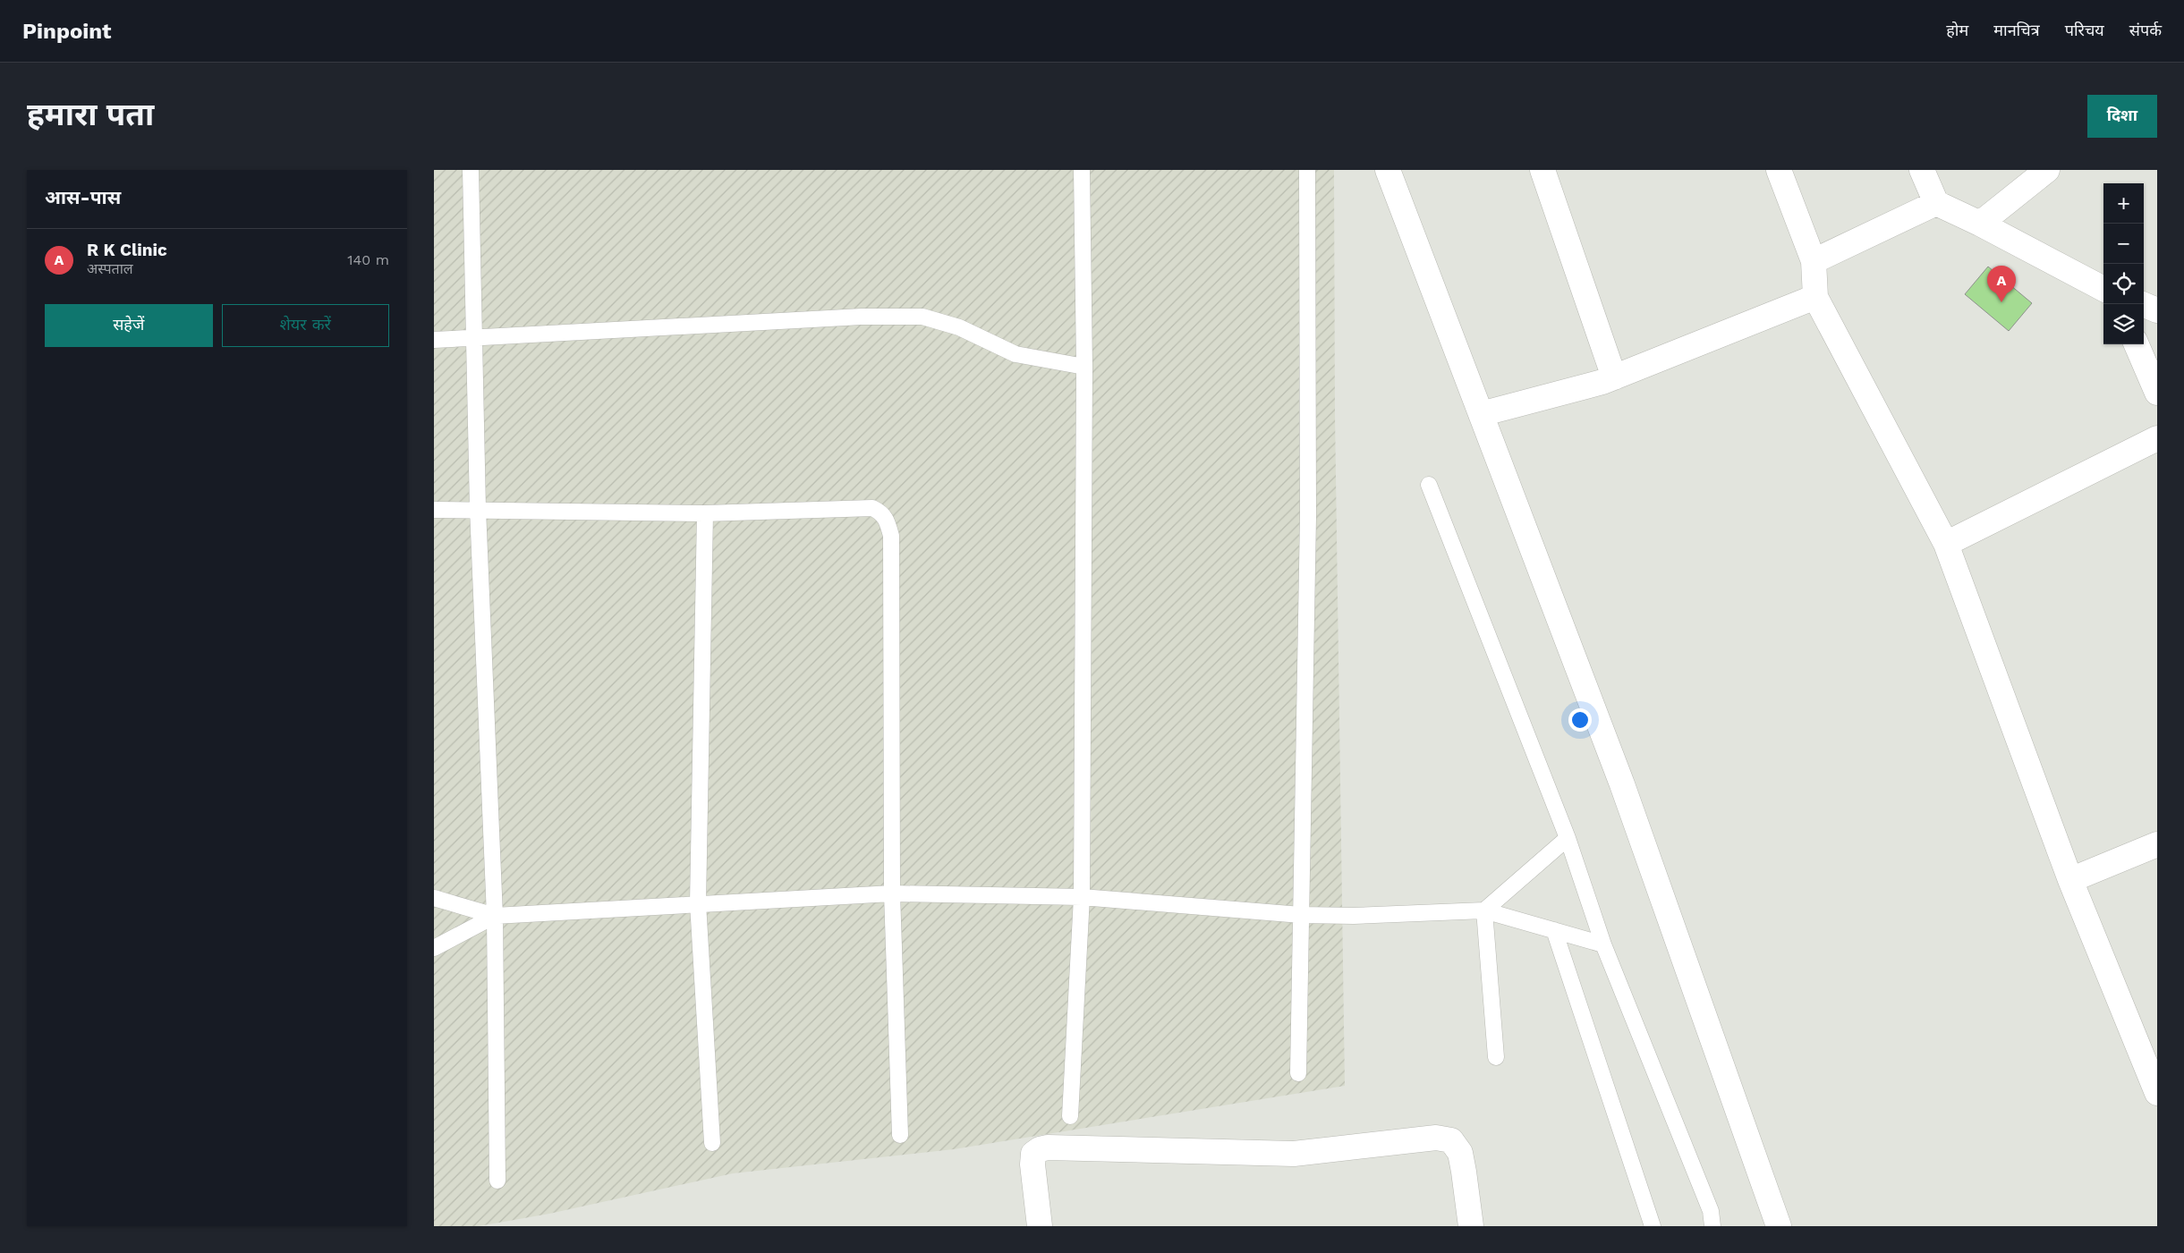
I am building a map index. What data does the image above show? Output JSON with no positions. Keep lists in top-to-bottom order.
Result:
{
  "page": {
    "header": "Pinpoint",
    "nav": [
      "होम",
      "मानचित्र",
      "परिचय",
      "संपर्क"
    ],
    "buttons": [
      "दिशा",
      ["सहेजें", "शेयर करें"]
    ],
    "title": "हमारा पता",
    "heading": "आस-पास",
    "map_buttons": ["+", "−"],
    "list": [
      {
        "mark": "A",
        "name": "R K Clinic",
        "note": "अस्पताल",
        "value": "140 m"
      }
    ],
    "pins": "A"
  }
}
